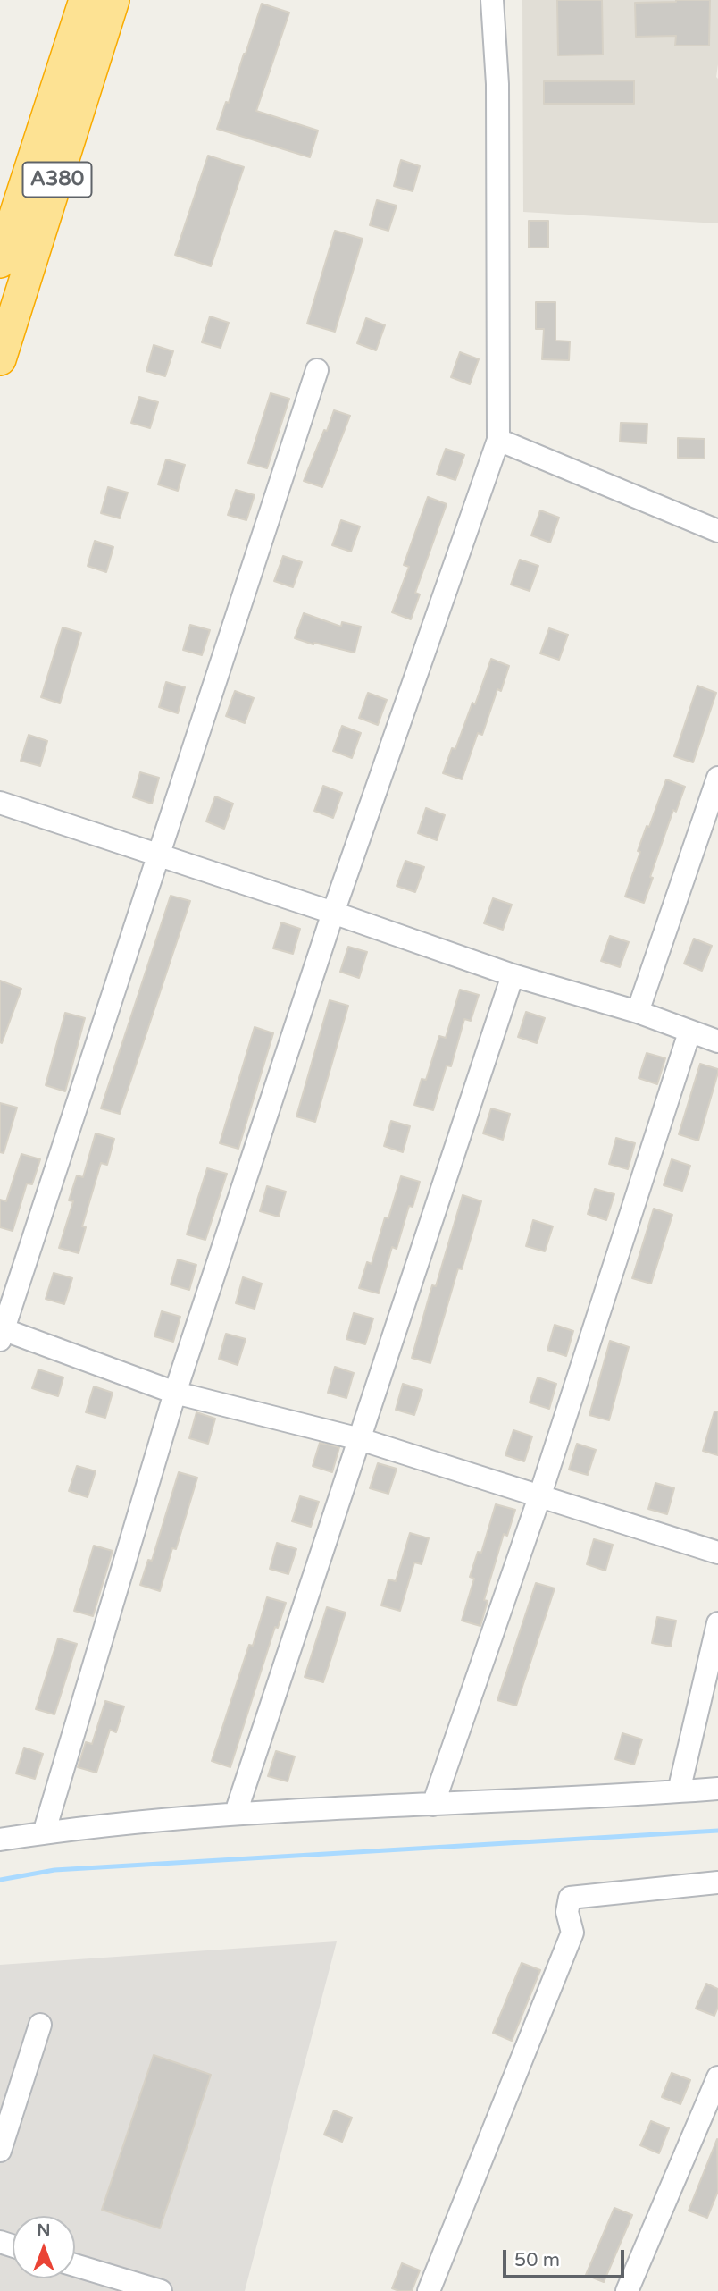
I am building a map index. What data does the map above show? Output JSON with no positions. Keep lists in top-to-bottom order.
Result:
{
  "streets": {
    "highway": ["A380"]
  },
  "scale_bar": "50 m",
  "north": "top"
}
